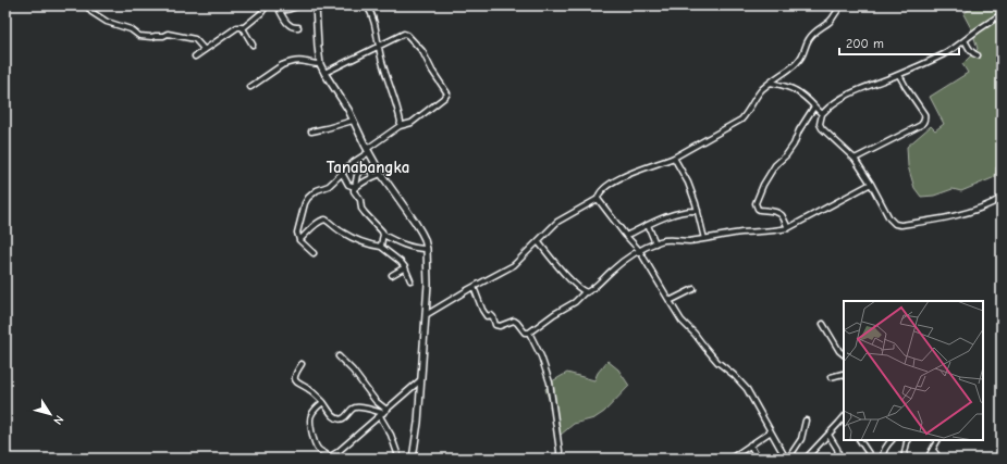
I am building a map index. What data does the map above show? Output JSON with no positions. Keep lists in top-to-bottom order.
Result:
{
  "districts": ["Tanabangka"],
  "scale_bar": "200 m",
  "north": "bottom right"
}
